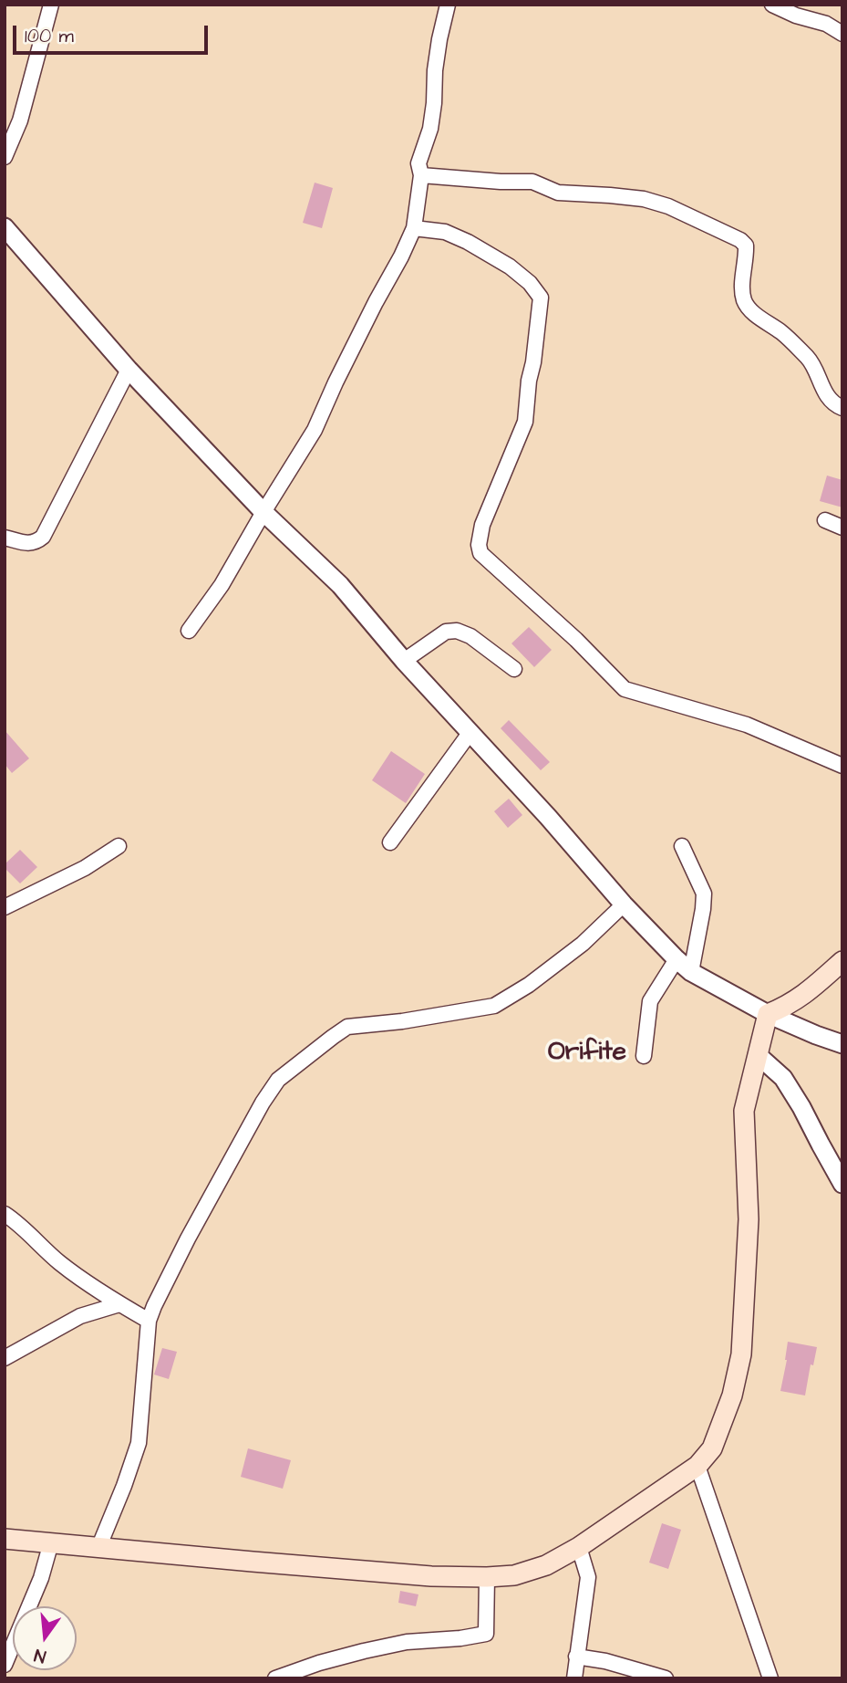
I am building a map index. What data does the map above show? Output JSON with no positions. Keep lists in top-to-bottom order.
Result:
{
  "districts": ["Orifite"],
  "scale_bar": "100 m",
  "north": "bottom"
}
